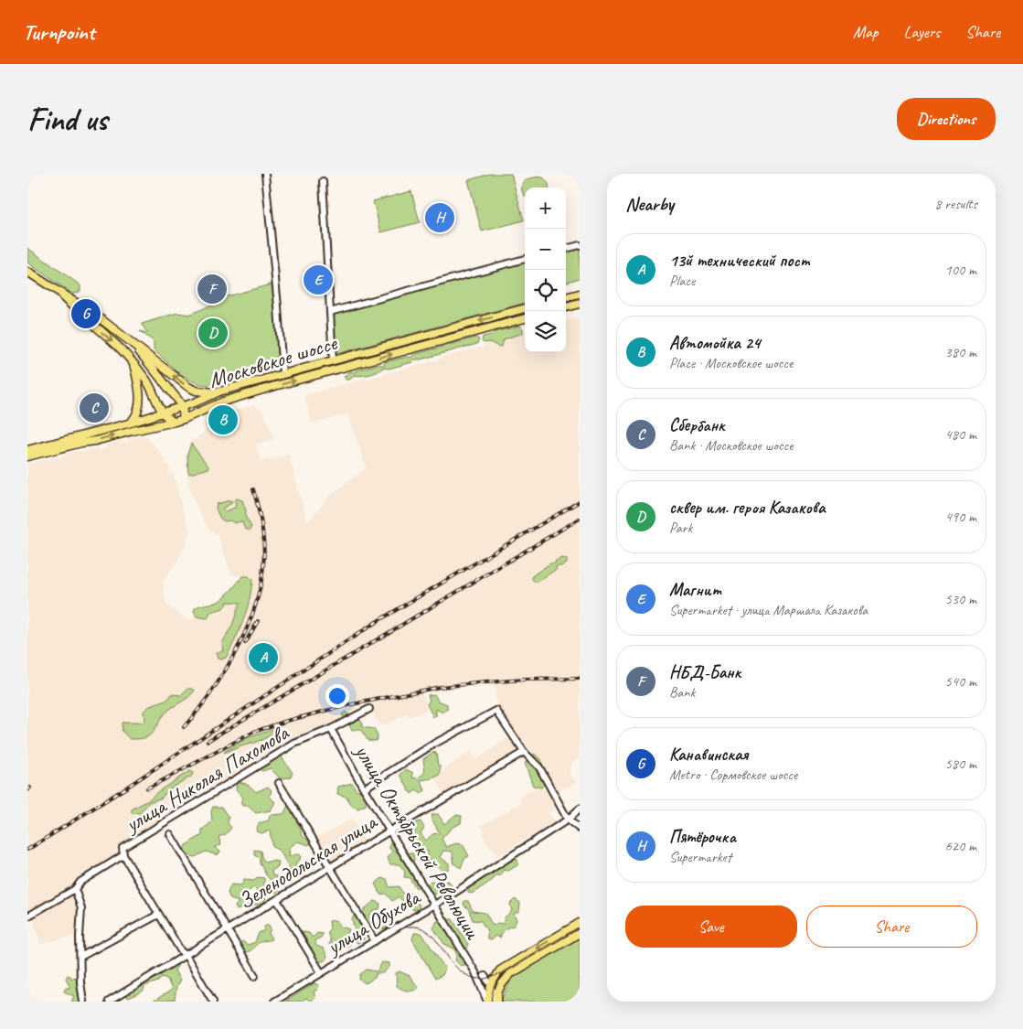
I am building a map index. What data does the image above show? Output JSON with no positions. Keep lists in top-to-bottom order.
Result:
{
  "streets": {
    "main road": ["Московское шоссе"],
    "street": [
      "улица Николая Пахомова",
      "улица Октябрьской Революции",
      "Зеленодольская улица",
      "улица Обухова"
    ]
  },
  "crossings": [
    ["улица Николая Пахомова", "улица Октябрьской Революции"],
    ["улица Октябрьской Революции", "Зеленодольская улица"],
    ["улица Октябрьской Революции", "улица Обухова"]
  ],
  "page": {
    "header": "Turnpoint",
    "nav": ["Map", "Layers", "Share"],
    "buttons": [
      "Directions",
      ["Save", "Share"]
    ],
    "title": "Find us",
    "heading": ["Nearby", "8 results"],
    "map_buttons": ["+", "−"],
    "pins": [
      "H",
      "E",
      "F",
      "G",
      "D",
      "C",
      "B",
      "A"
    ],
    "list": [
      {
        "mark": "A",
        "name": "13й технический пост",
        "note": "Place",
        "value": "100 m"
      },
      {
        "mark": "B",
        "name": "Автомойка 24",
        "note": "Place · Московское шоссе",
        "value": "380 m"
      },
      {
        "mark": "C",
        "name": "Сбербанк",
        "note": "Bank · Московское шоссе",
        "value": "480 m"
      },
      {
        "mark": "D",
        "name": "сквер им. героя Казакова",
        "note": "Park",
        "value": "490 m"
      },
      {
        "mark": "E",
        "name": "Магнит",
        "note": "Supermarket · улица Маршала Казакова",
        "value": "530 m"
      },
      {
        "mark": "F",
        "name": "НБД-Банк",
        "note": "Bank",
        "value": "540 m"
      },
      {
        "mark": "G",
        "name": "Канавинская",
        "note": "Metro · Сормовское шоссе",
        "value": "580 m"
      },
      {
        "mark": "H",
        "name": "Пятёрочка",
        "note": "Supermarket",
        "value": "620 m"
      }
    ]
  }
}
